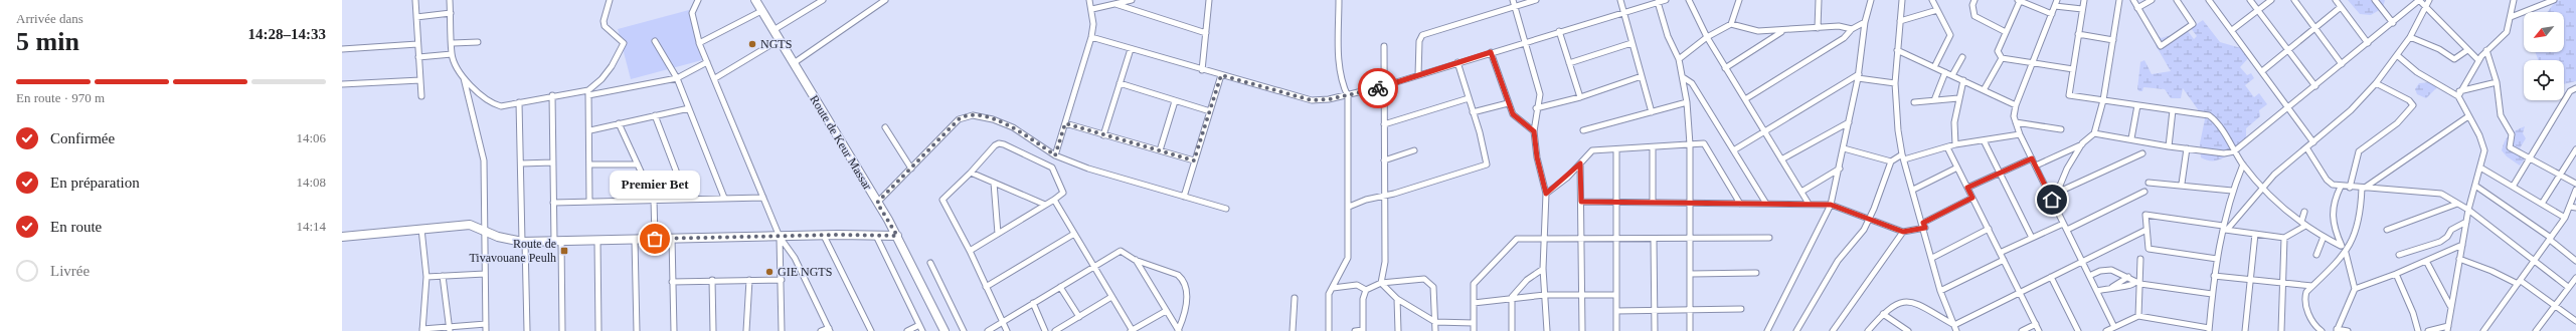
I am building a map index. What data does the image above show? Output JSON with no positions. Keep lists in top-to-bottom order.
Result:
{
  "streets": {
    "main road": ["Route de Keur Massar"]
  },
  "places": {
    "other": ["NGTS", "Premier Bet", "GIE NGTS"],
    "transit": ["Route de Tivavouane Peulh"]
  },
  "north": "bottom left",
  "page": {
    "heading": ["5 min", "Arrivée dans", "14:28–14:33"],
    "bar": "En route · 970 m",
    "list": [
      ["Confirmée", "14:06"],
      ["En préparation", "14:08"],
      ["En route", "14:14"],
      "Livrée"
    ],
    "bubble": "Premier Bet"
  }
}
